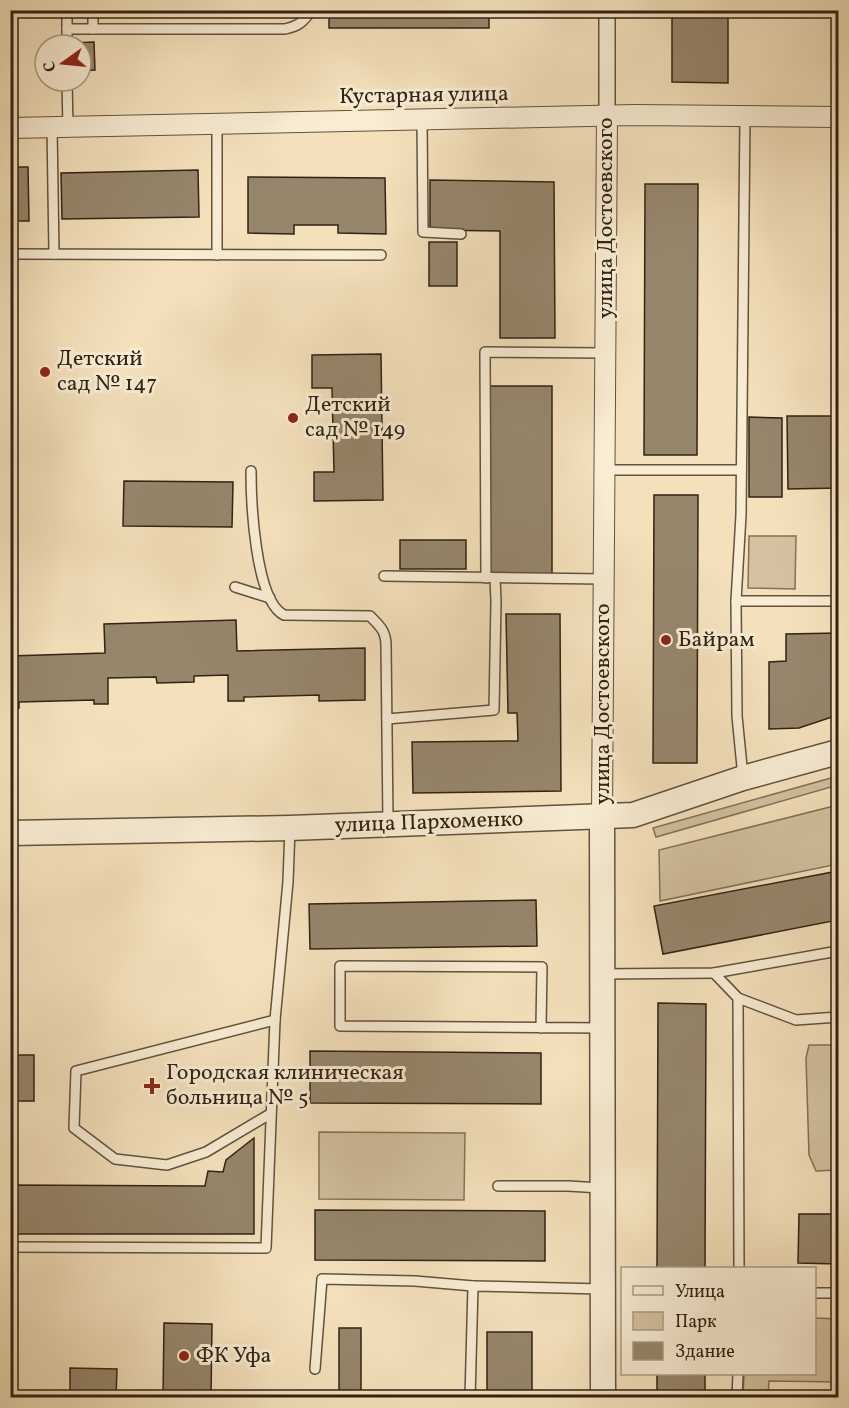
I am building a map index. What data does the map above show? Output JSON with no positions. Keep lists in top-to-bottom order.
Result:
{
  "streets": {
    "street": ["Кустарная улица", "улица Достоевского", "улица Пархоменко"]
  },
  "crossings": [
    ["Кустарная улица", "улица Достоевского"],
    ["улица Достоевского", "улица Пархоменко"]
  ],
  "places": {
    "other": [
      "Детский сад № 147",
      "Детский сад № 149",
      "Байрам",
      "ФК Уфа"
    ],
    "health": ["Городская клиническая больница № 5"]
  },
  "legend": ["Улица", "Парк", "Здание"],
  "north": "left"
}
